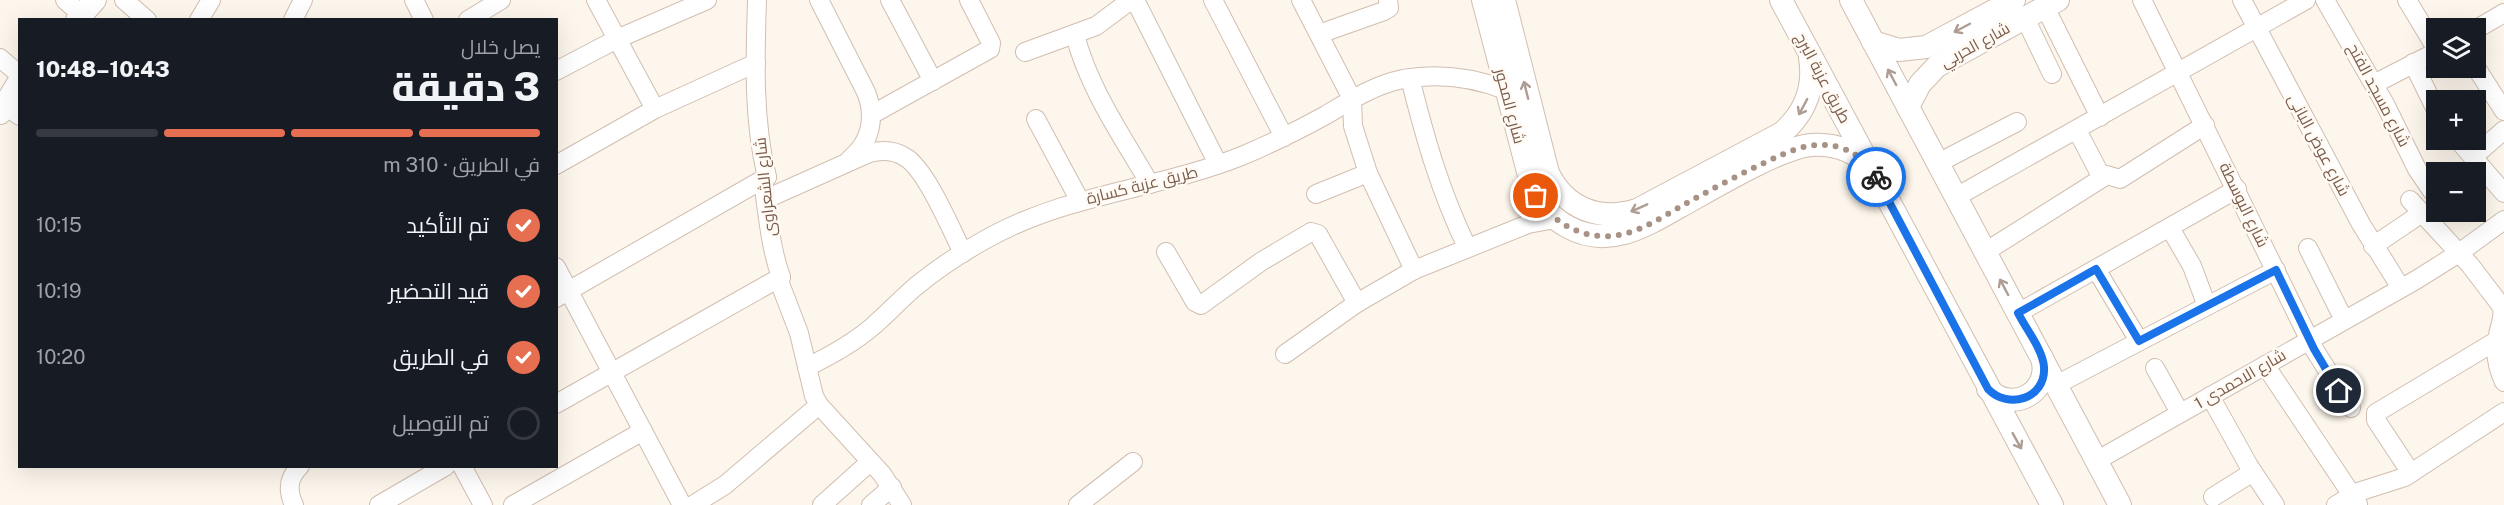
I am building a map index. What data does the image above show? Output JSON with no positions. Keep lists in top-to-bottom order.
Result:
{
  "streets": {
    "street": [
      "شارع الحربي",
      "طريق عزبة البرج",
      "شارع مسجد الفتح",
      "شارع المحور",
      "شارع عوض البانى",
      "طريق عزبة كسارة",
      "شارع الشعراوى",
      "شارع البوسطة",
      "شارع الاحمدى 1"
    ]
  },
  "crossings": [
    ["طريق عزبة البرج", "شارع المحور"],
    ["شارع المحور", "طريق عزبة كسارة"],
    ["شارع عوض البانى", "شارع الاحمدى 1"],
    ["طريق عزبة كسارة", "شارع الشعراوى"],
    ["شارع البوسطة", "شارع الاحمدى 1"]
  ],
  "page": {
    "map_buttons": ["+", "−"],
    "heading": ["3 دقيقة", "يصل خلال", "10:43–10:48"],
    "bar": "في الطريق · 310 m",
    "list": [
      ["تم التأكيد", "10:15"],
      ["قيد التحضير", "10:19"],
      ["في الطريق", "10:20"],
      "تم التوصيل"
    ]
  }
}
